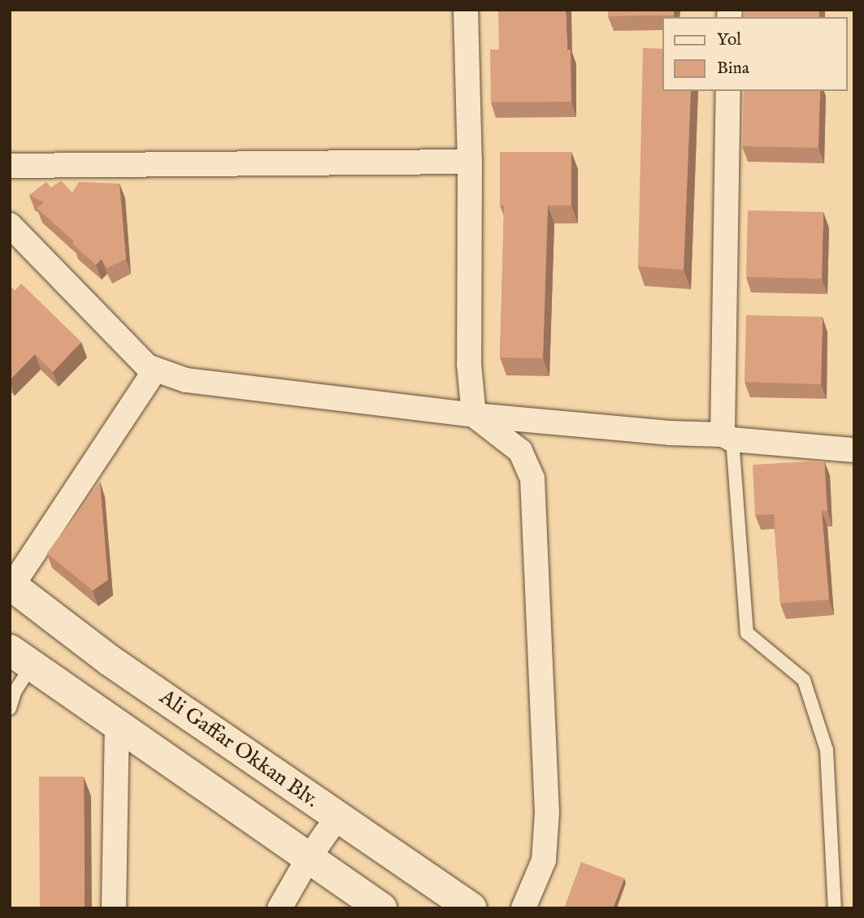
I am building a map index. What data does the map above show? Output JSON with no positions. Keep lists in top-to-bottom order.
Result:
{
  "streets": {
    "main road": ["Ali Gaffar Okkan Blv."]
  },
  "legend": ["Yol", "Bina"]
}
